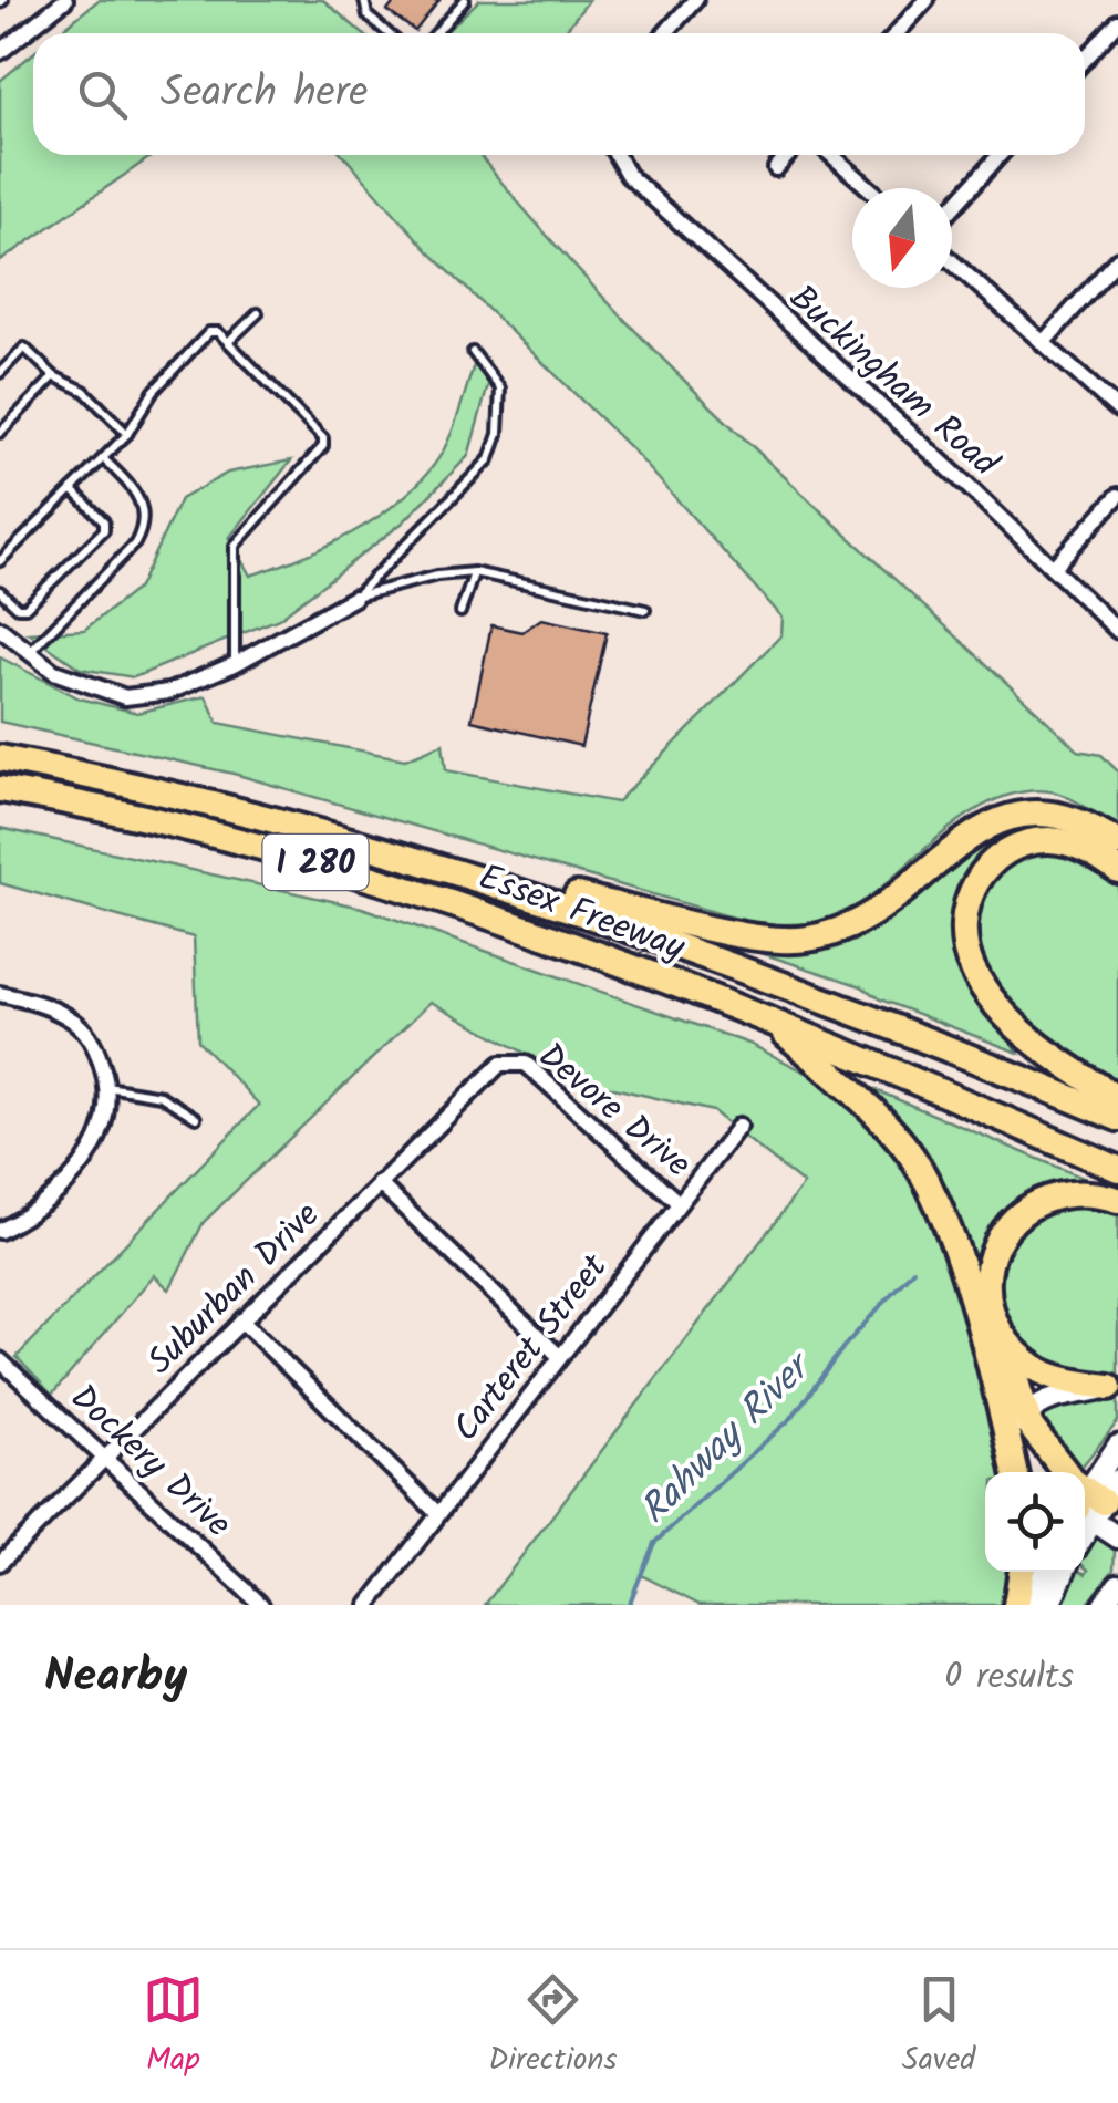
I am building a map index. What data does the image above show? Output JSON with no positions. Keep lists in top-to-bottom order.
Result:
{
  "streets": {
    "highway": ["I 280", "Essex Freeway"],
    "street": [
      "Buckingham Road",
      "Devore Drive",
      "Suburban Drive",
      "Carteret Street",
      "Dockery Drive"
    ]
  },
  "crossings": [
    ["Devore Drive", "Suburban Drive"],
    ["Devore Drive", "Carteret Street"],
    ["Suburban Drive", "Dockery Drive"]
  ],
  "water": ["Rahway River"],
  "north": "bottom",
  "page": {
    "search": "Search here",
    "heading": ["Nearby", "0 results"],
    "nav": ["Map", "Directions", "Saved"]
  }
}
